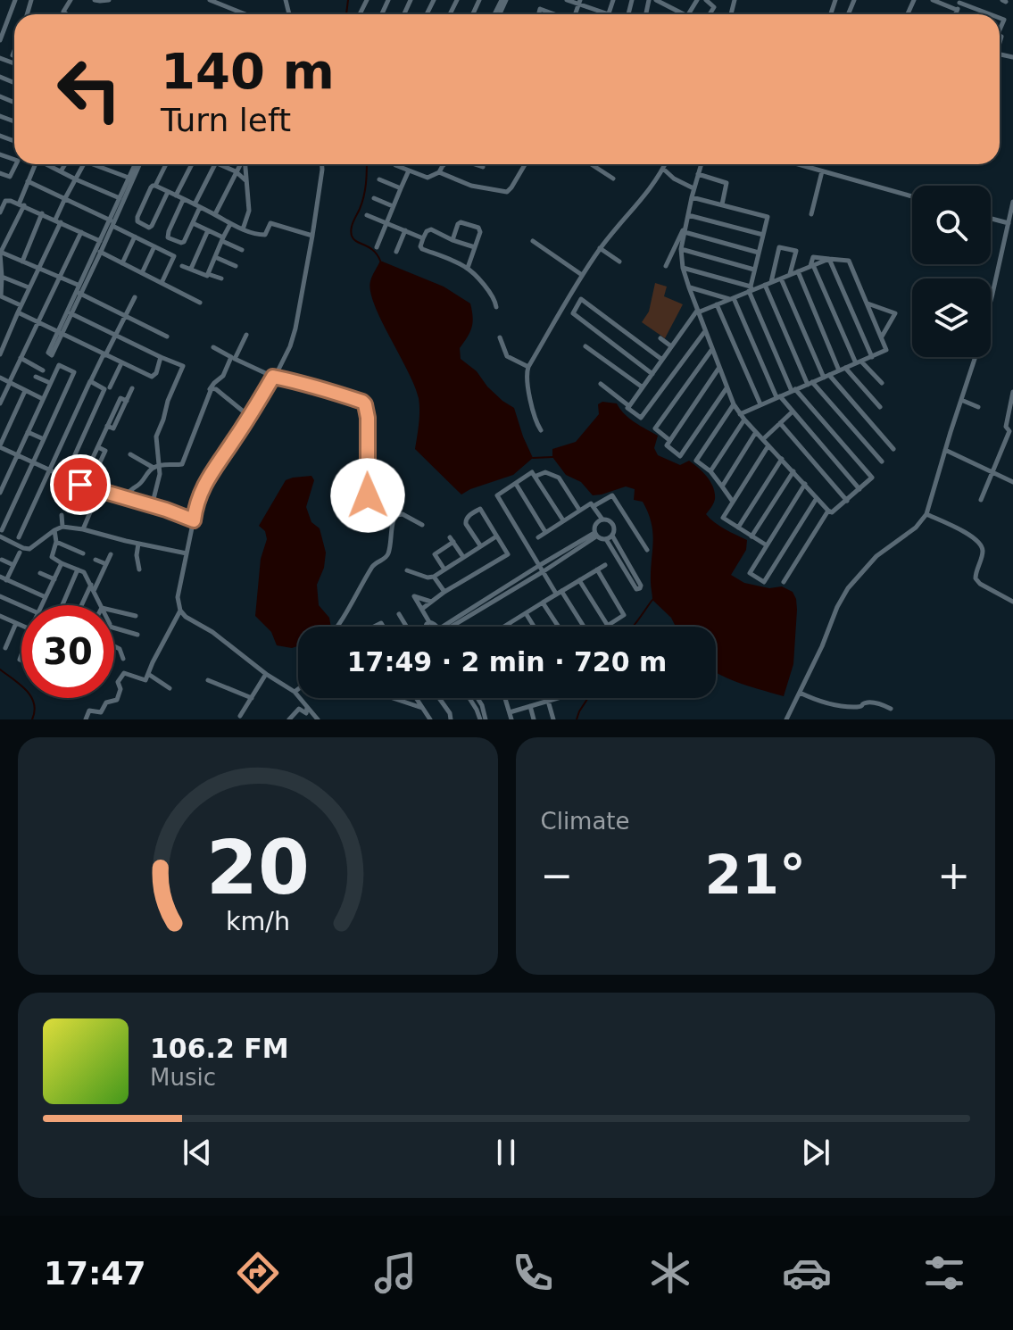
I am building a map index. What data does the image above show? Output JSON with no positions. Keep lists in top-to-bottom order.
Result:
{
  "page": {
    "turn": ["140 m", "Turn left"],
    "limit": "30",
    "trip": "17:49 · 2 min · 720 m",
    "tile": "Climate",
    "heat": ["−", "21°", "+"],
    "song": ["106.2 FM", "Music"],
    "tabs": "17:47",
    "gauge": ["20", "km/h"]
  }
}
